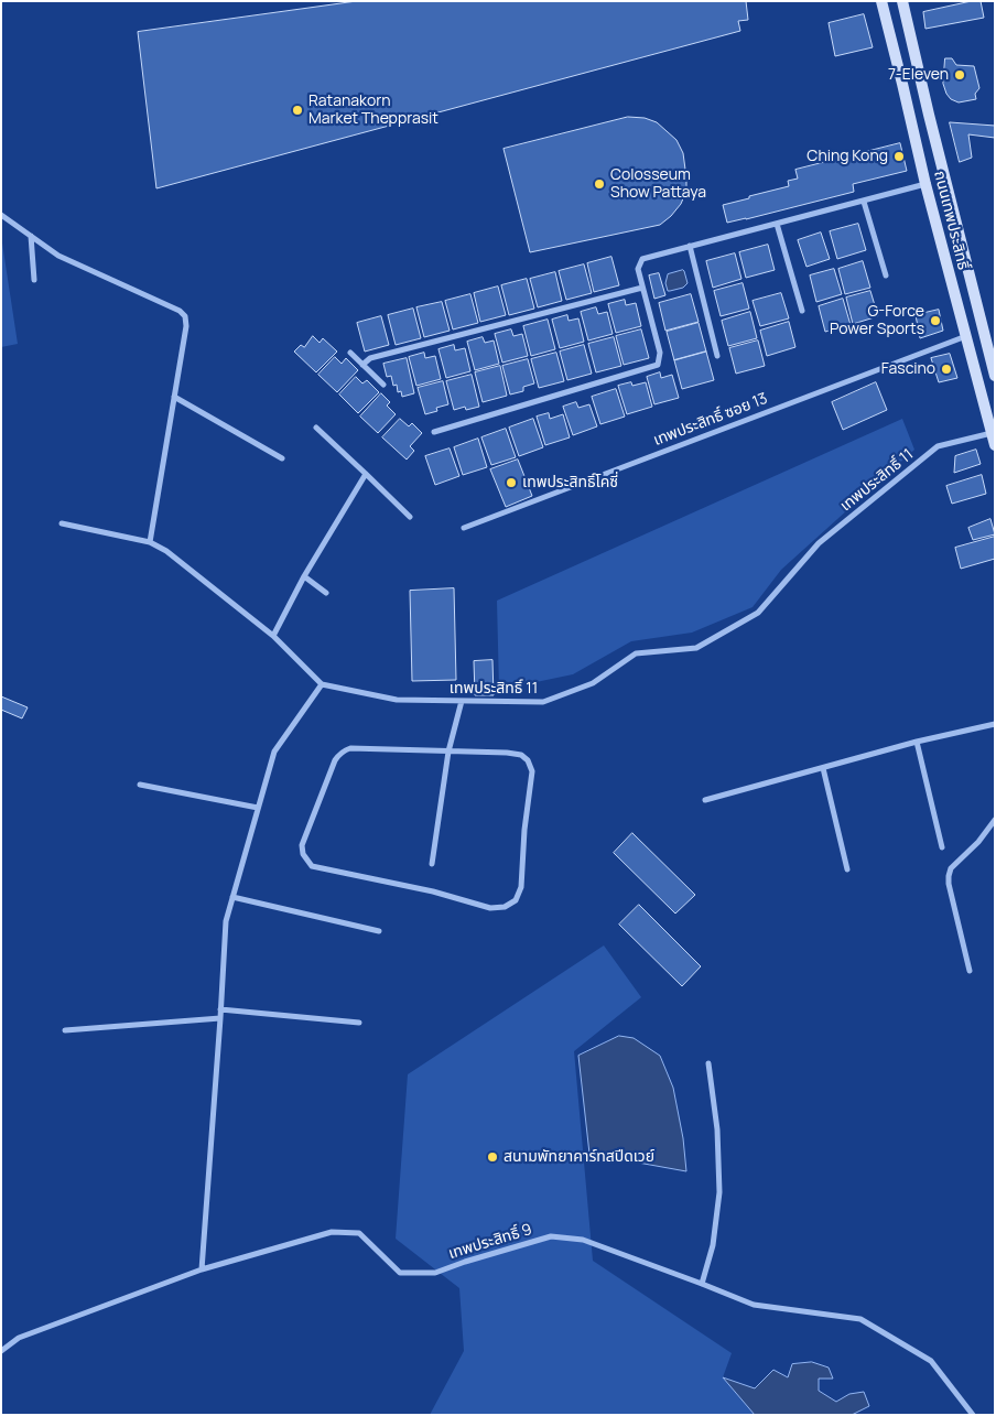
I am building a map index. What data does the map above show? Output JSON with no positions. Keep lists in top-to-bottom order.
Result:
{
  "streets": {
    "main road": ["ถนนเทพประสิทธิ์"],
    "street": ["เทพประสิทธิ์ ซอย 13", "เทพประสิทธิ์ 11", "เทพประสิทธิ์ 9"]
  },
  "crossings": [
    ["ถนนเทพประสิทธิ์", "เทพประสิทธิ์ ซอย 13"],
    ["ถนนเทพประสิทธิ์", "เทพประสิทธิ์ 11"]
  ],
  "places": [
    "7-Eleven",
    "Ratanakorn Market Thepprasit",
    "Ching Kong",
    "Colosseum Show Pattaya",
    "G-Force Power Sports",
    "Fascino",
    "เทพประสิทธิ์โคซี่",
    "สนามพัทยาคาร์ทสปีดเวย์"
  ]
}
